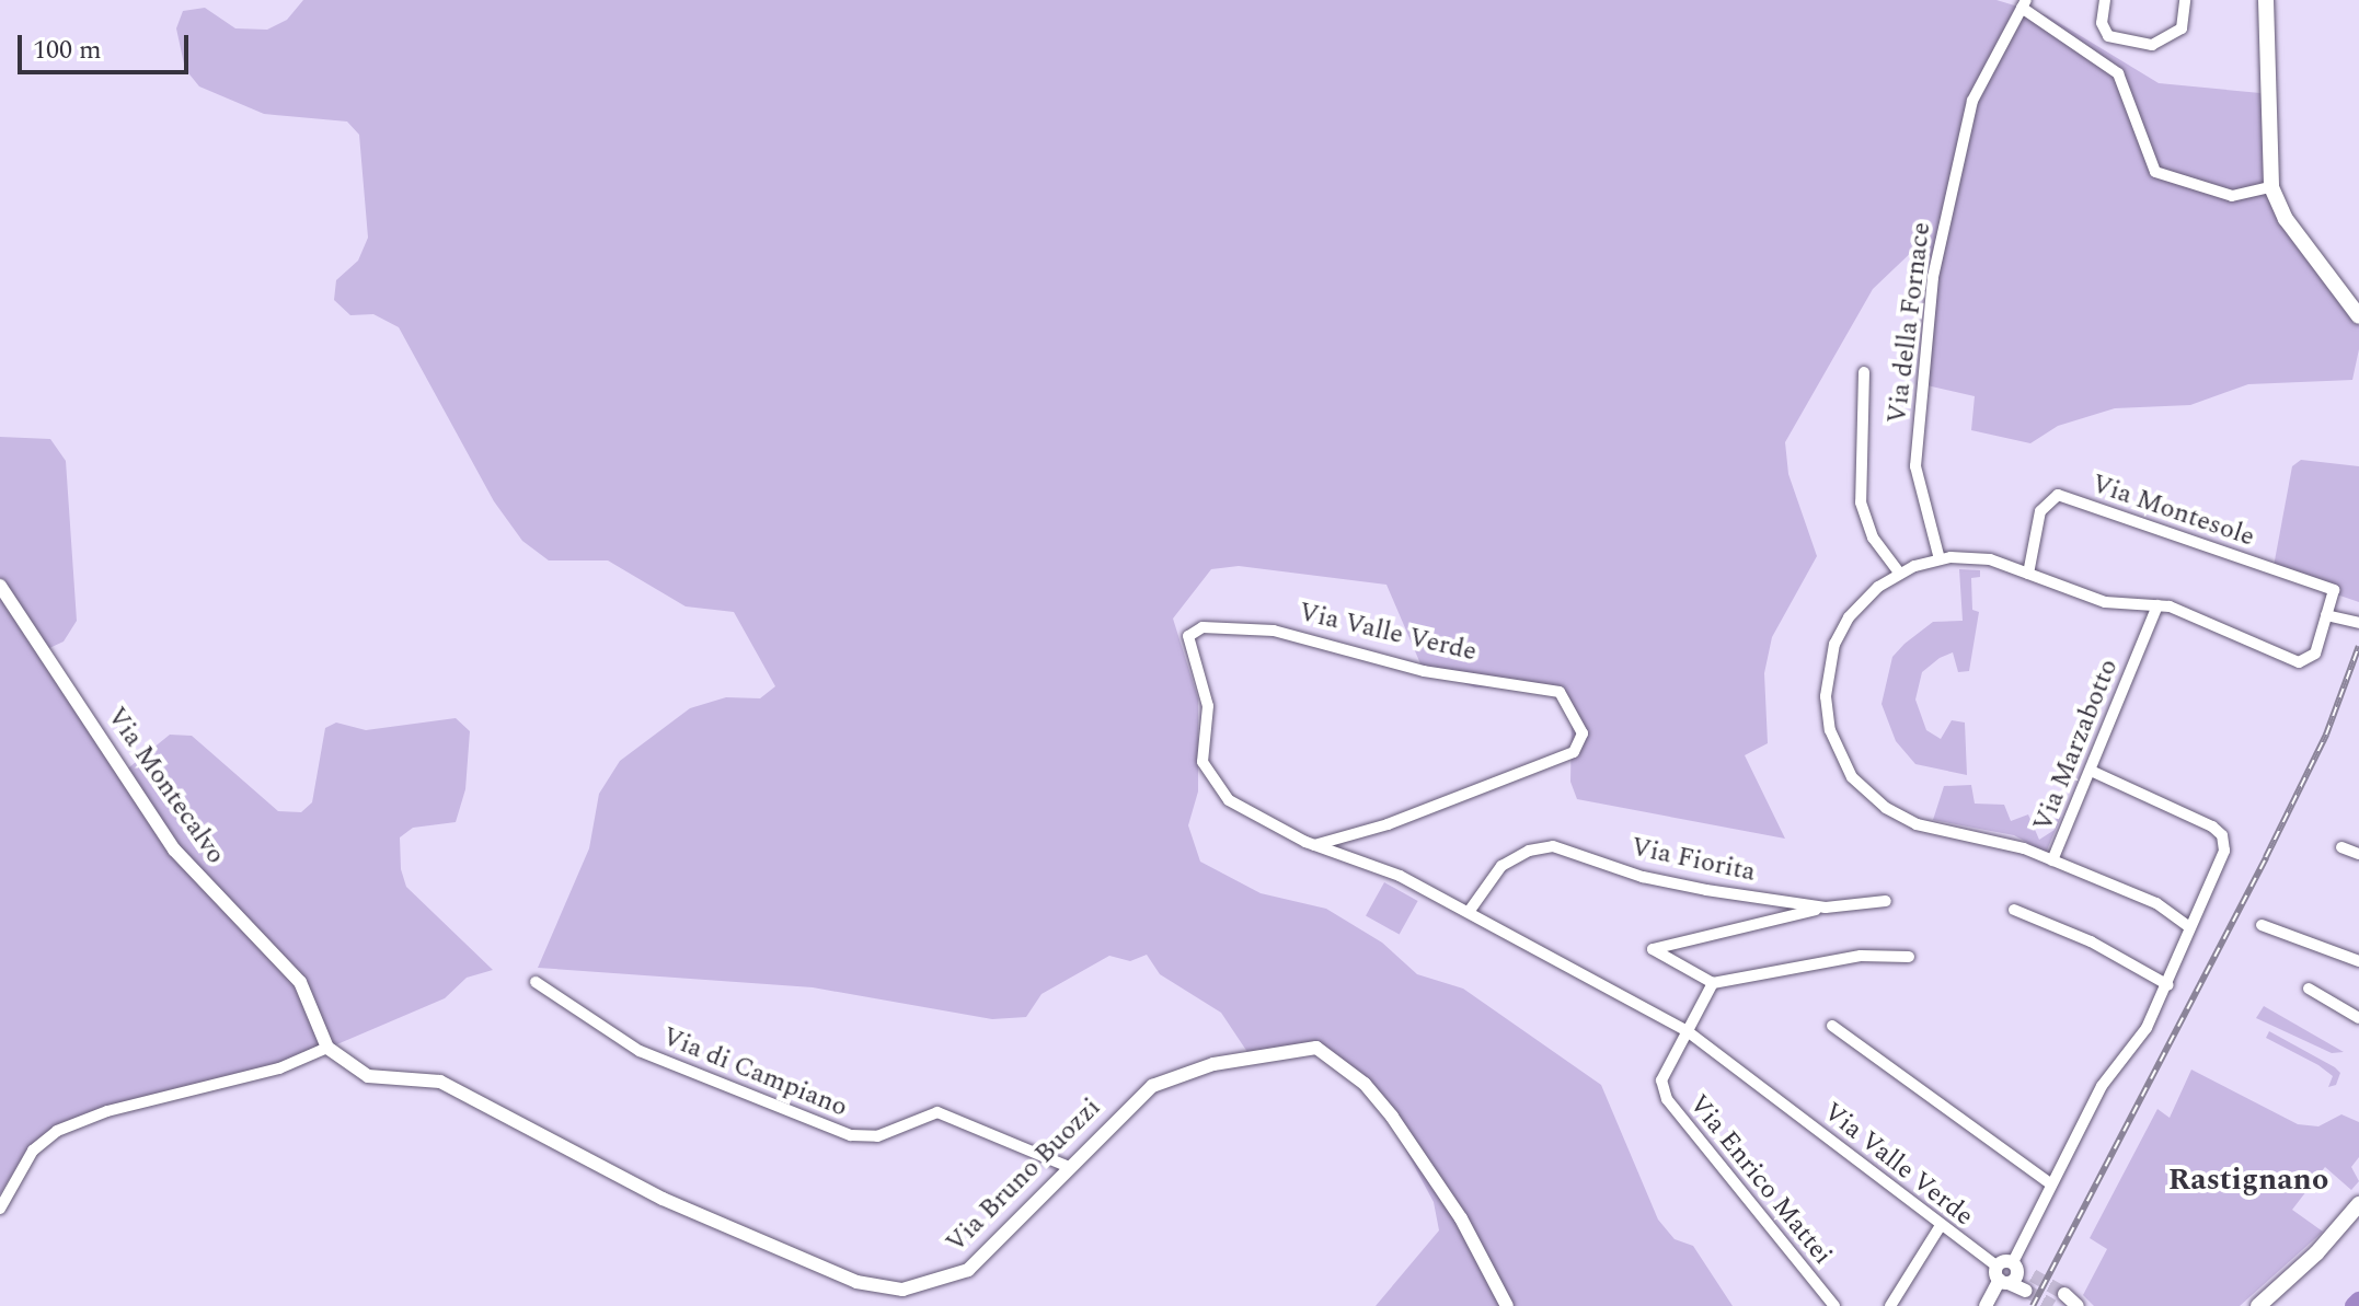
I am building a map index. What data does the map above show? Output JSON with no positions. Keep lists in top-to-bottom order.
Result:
{
  "streets": {
    "street": [
      "Via della Fornace",
      "Via Montesole",
      "Via Valle Verde",
      "Via Marzabotto",
      "Via Montecalvo",
      "Via Fiorita",
      "Via di Campiano",
      "Via Bruno Buozzi",
      "Via Enrico Mattei"
    ]
  },
  "crossings": [
    ["Via della Fornace", "Via Marzabotto"],
    ["Via Montesole", "Via Marzabotto"],
    ["Via Valle Verde", "Via Fiorita"],
    ["Via Valle Verde", "Via Enrico Mattei"],
    ["Via Montecalvo", "Via Bruno Buozzi"],
    ["Via di Campiano", "Via Bruno Buozzi"]
  ],
  "districts": ["Rastignano"],
  "scale_bar": "100 m"
}
